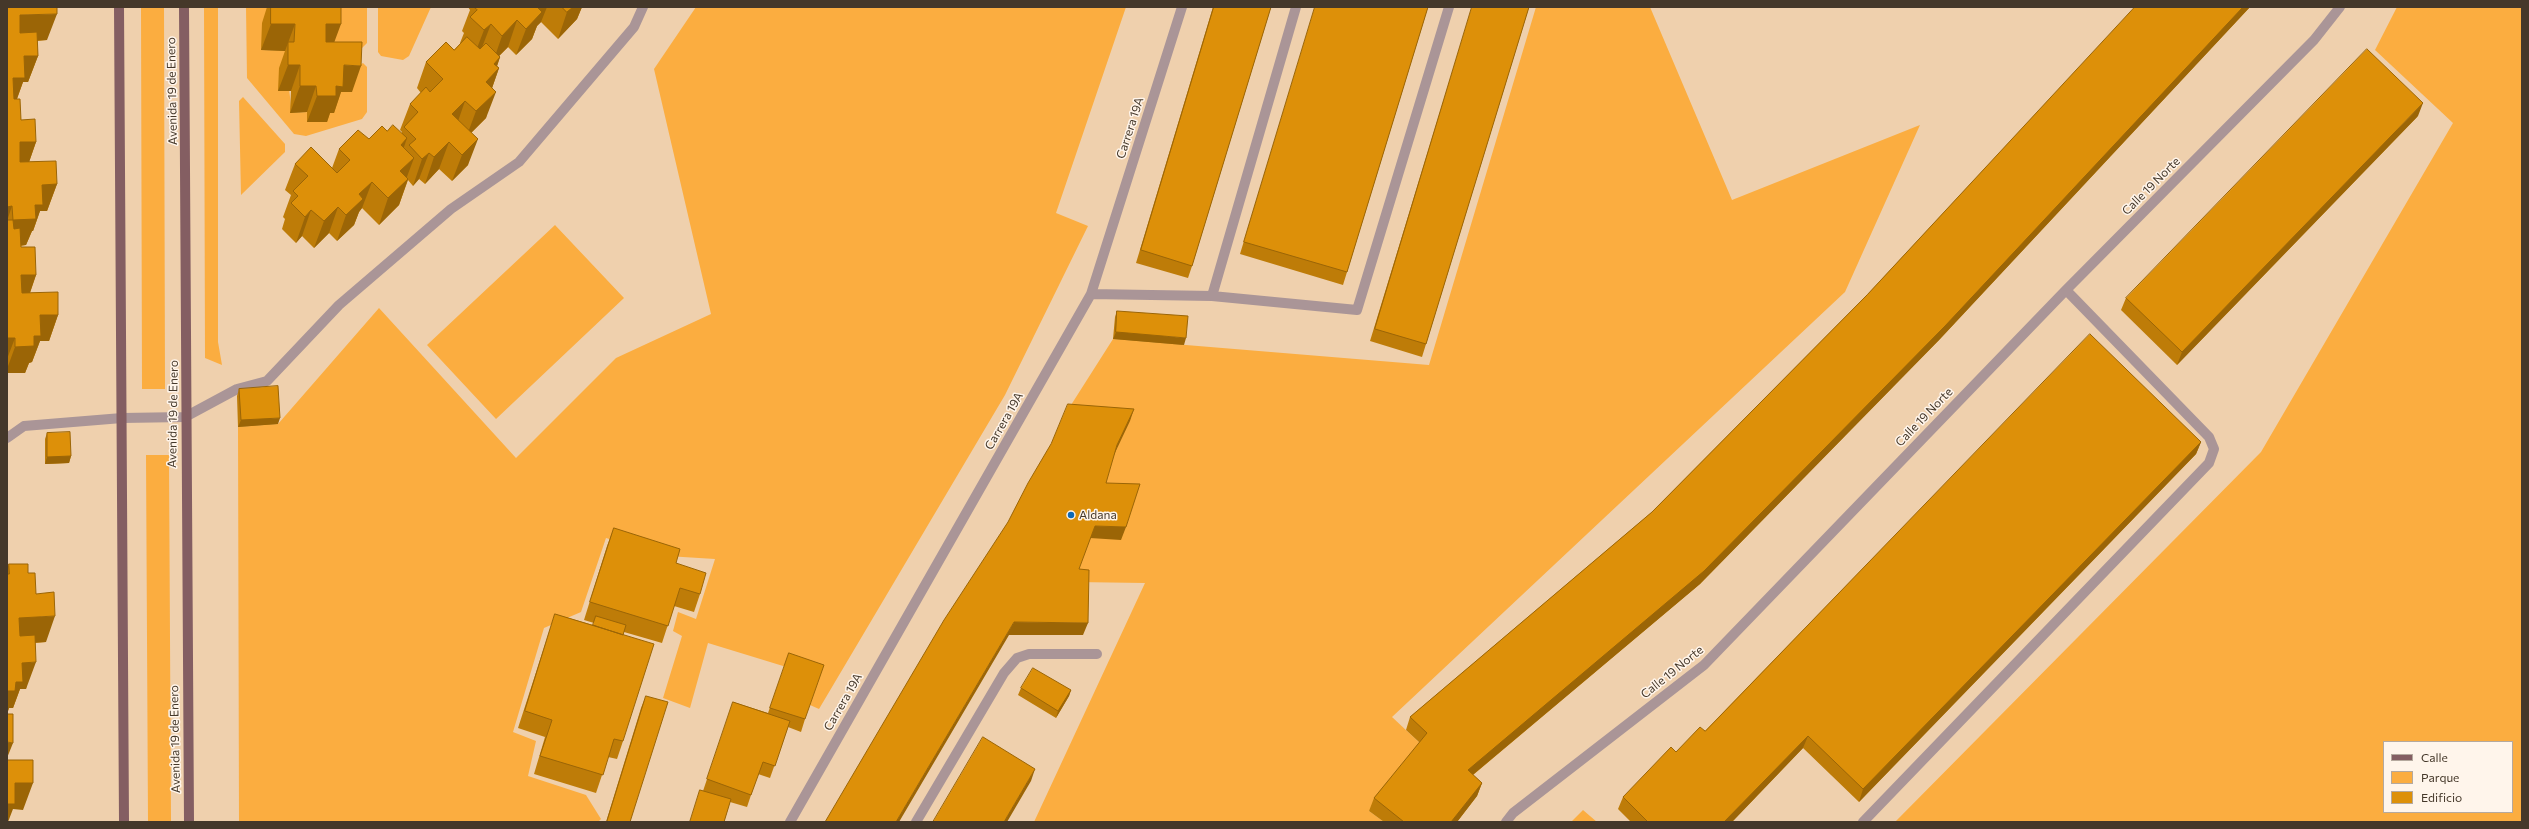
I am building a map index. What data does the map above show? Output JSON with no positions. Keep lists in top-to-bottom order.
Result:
{
  "streets": {
    "main road": ["Avenida 19 de Enero"],
    "street": ["Carrera 19A", "Calle 19 Norte"]
  },
  "places": ["Aldana"],
  "legend": ["Calle", "Parque", "Edificio"]
}
